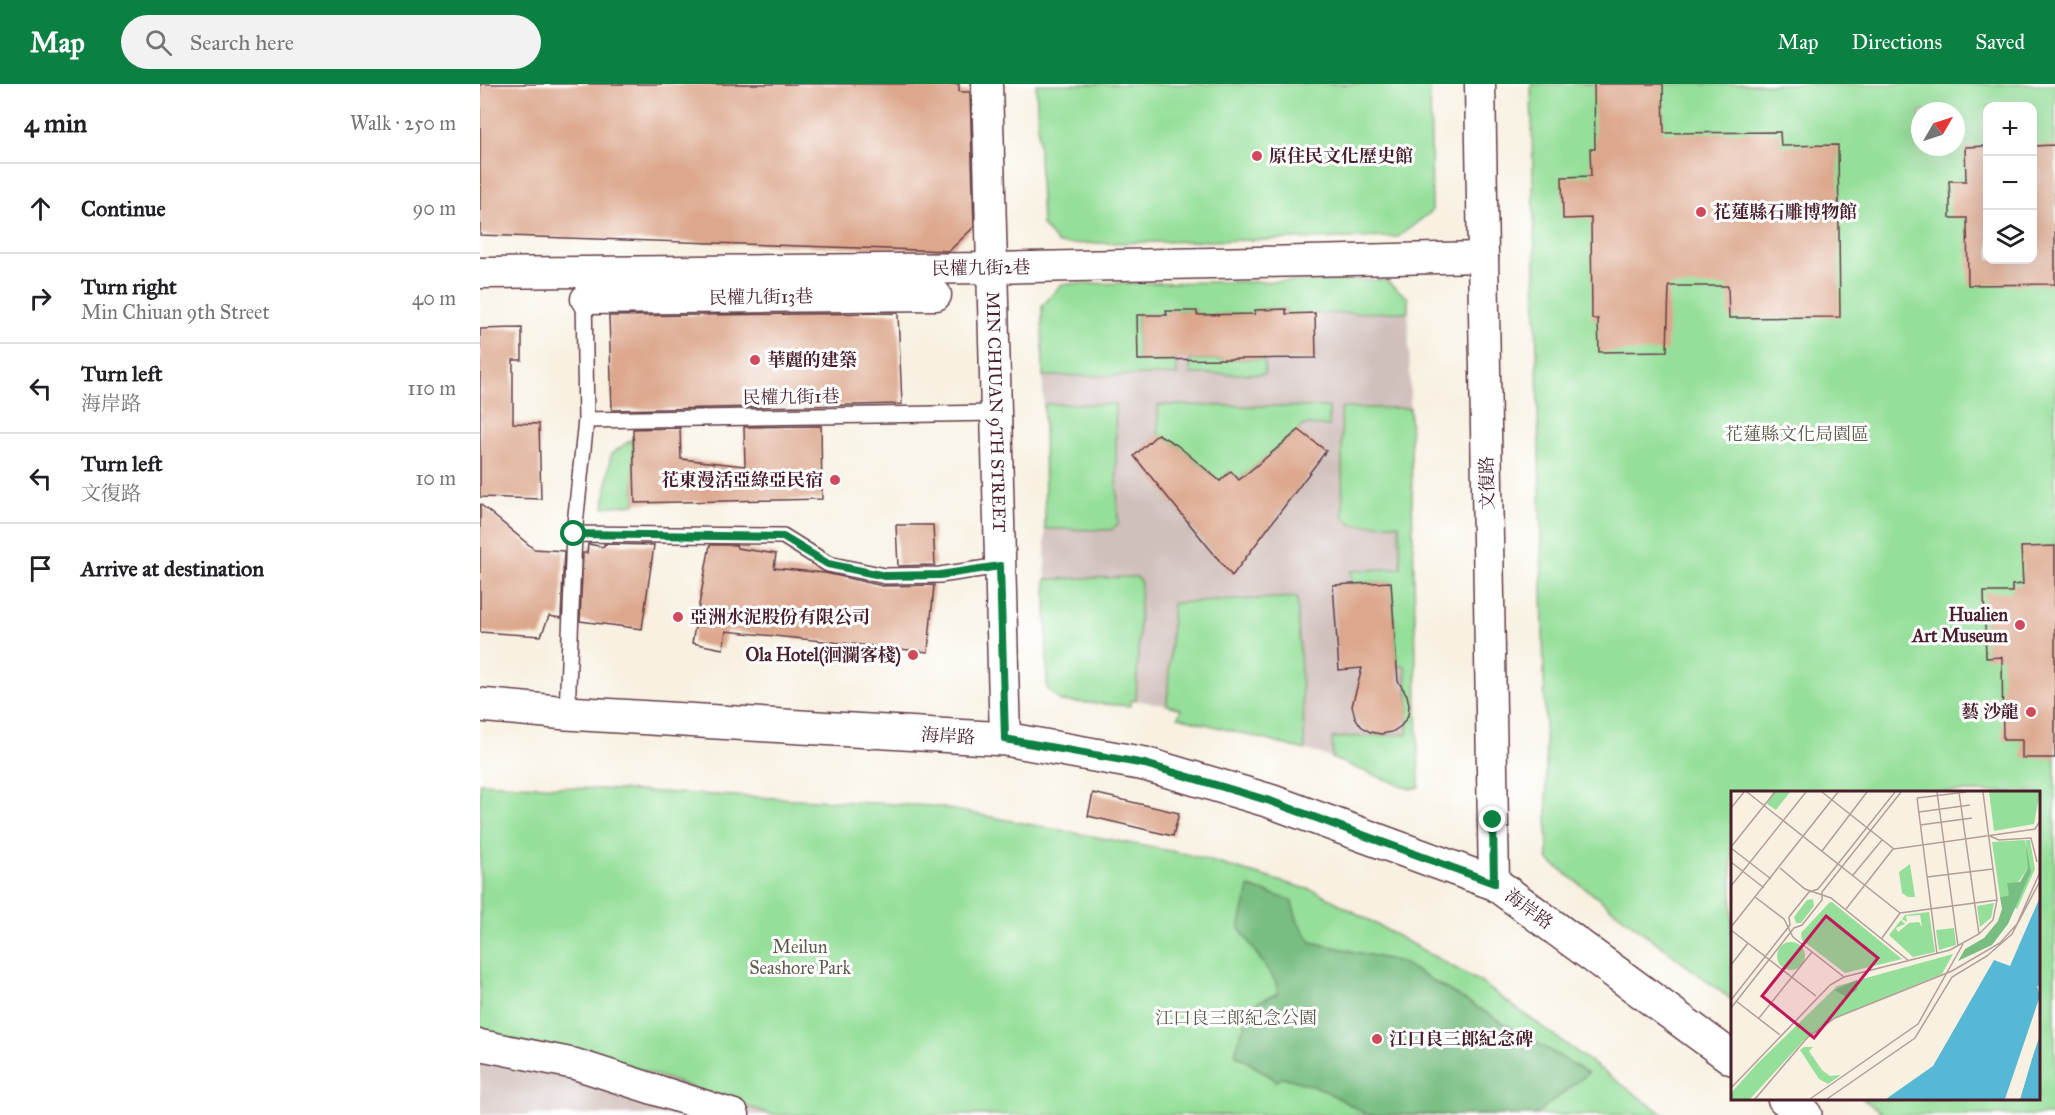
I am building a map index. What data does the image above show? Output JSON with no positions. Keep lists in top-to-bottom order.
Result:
{
  "streets": {
    "main road": ["海岸路"],
    "street": [
      "民權九街2巷",
      "民權九街13巷",
      "MIN CHIUAN 9TH STREET",
      "文復路"
    ],
    "lane": ["民權九街1巷"]
  },
  "crossings": [
    ["民權九街2巷", "民權九街13巷"],
    ["民權九街2巷", "MIN CHIUAN 9TH STREET"],
    ["民權九街2巷", "文復路"],
    ["民權九街1巷", "MIN CHIUAN 9TH STREET"],
    ["MIN CHIUAN 9TH STREET", "海岸路"],
    ["文復路", "海岸路"]
  ],
  "parks": ["花蓮縣文化局園區", "Meilun Seashore Park", "江口良三郎紀念公園"],
  "places": [
    "原住民文化歷史館",
    "花蓮縣石雕博物館",
    "華麗的建築",
    "花東漫活亞綠亞民宿",
    "亞洲水泥股份有限公司",
    "Hualien Art Museum",
    "Ola Hotel(洄瀾客棧)",
    "藝 沙龍",
    "江口良三郎紀念碑"
  ],
  "north": "top right",
  "page": {
    "header": "Map",
    "search": "Search here",
    "nav": ["Map", "Directions", "Saved"],
    "heading": ["4 min", "Walk · 250 m"],
    "map_buttons": ["+", "−"],
    "list": [
      ["Continue", "90 m"],
      ["Turn right", "Min Chiuan 9th Street", "40 m"],
      ["Turn left", "海岸路", "110 m"],
      ["Turn left", "文復路", "10 m"],
      "Arrive at destination"
    ]
  }
}
